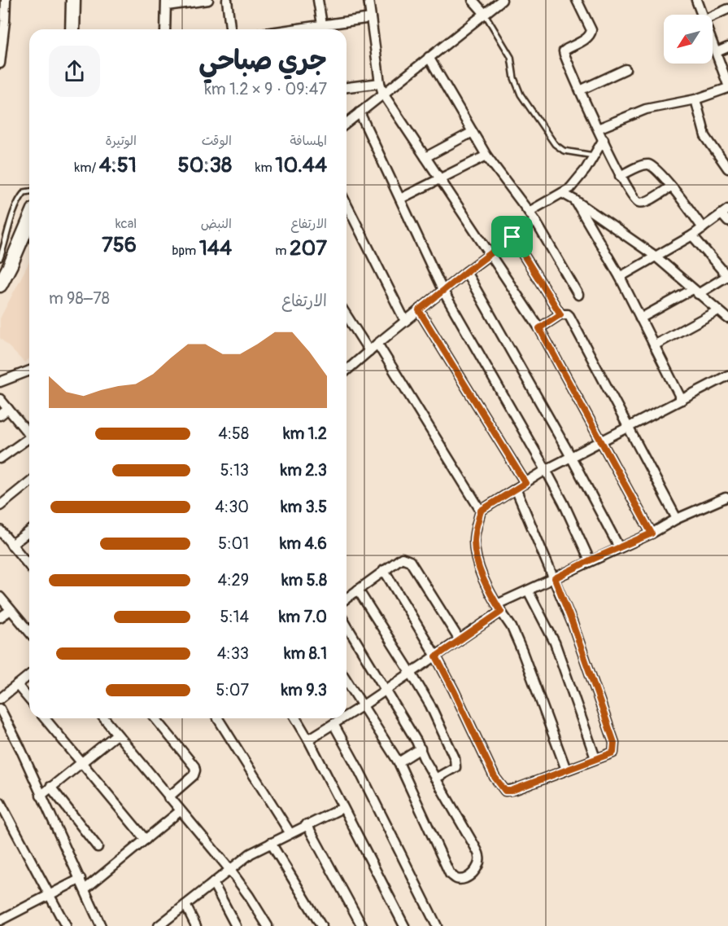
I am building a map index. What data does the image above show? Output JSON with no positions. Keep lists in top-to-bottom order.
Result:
{
  "north": "bottom left",
  "page": {
    "heading": ["جري صباحي", "09:47 · 9 × 1.2 km"],
    "stats": [
      ["المسافة", "10.44 km"],
      ["الوقت", "50:38"],
      ["الوتيرة", "4:51 /km"],
      ["الارتفاع", "207 m"],
      ["النبض", "144 bpm"],
      ["kcal", "756"]
    ],
    "chart": ["الارتفاع", "78–98 m"],
    "list": [
      {
        "name": "1.2 km",
        "note": "4:58"
      },
      {
        "name": "2.3 km",
        "note": "5:13"
      },
      {
        "name": "3.5 km",
        "note": "4:30"
      },
      {
        "name": "4.6 km",
        "note": "5:01"
      },
      {
        "name": "5.8 km",
        "note": "4:29"
      },
      {
        "name": "7.0 km",
        "note": "5:14"
      },
      {
        "name": "8.1 km",
        "note": "4:33"
      },
      {
        "name": "9.3 km",
        "note": "5:07"
      }
    ]
  }
}
